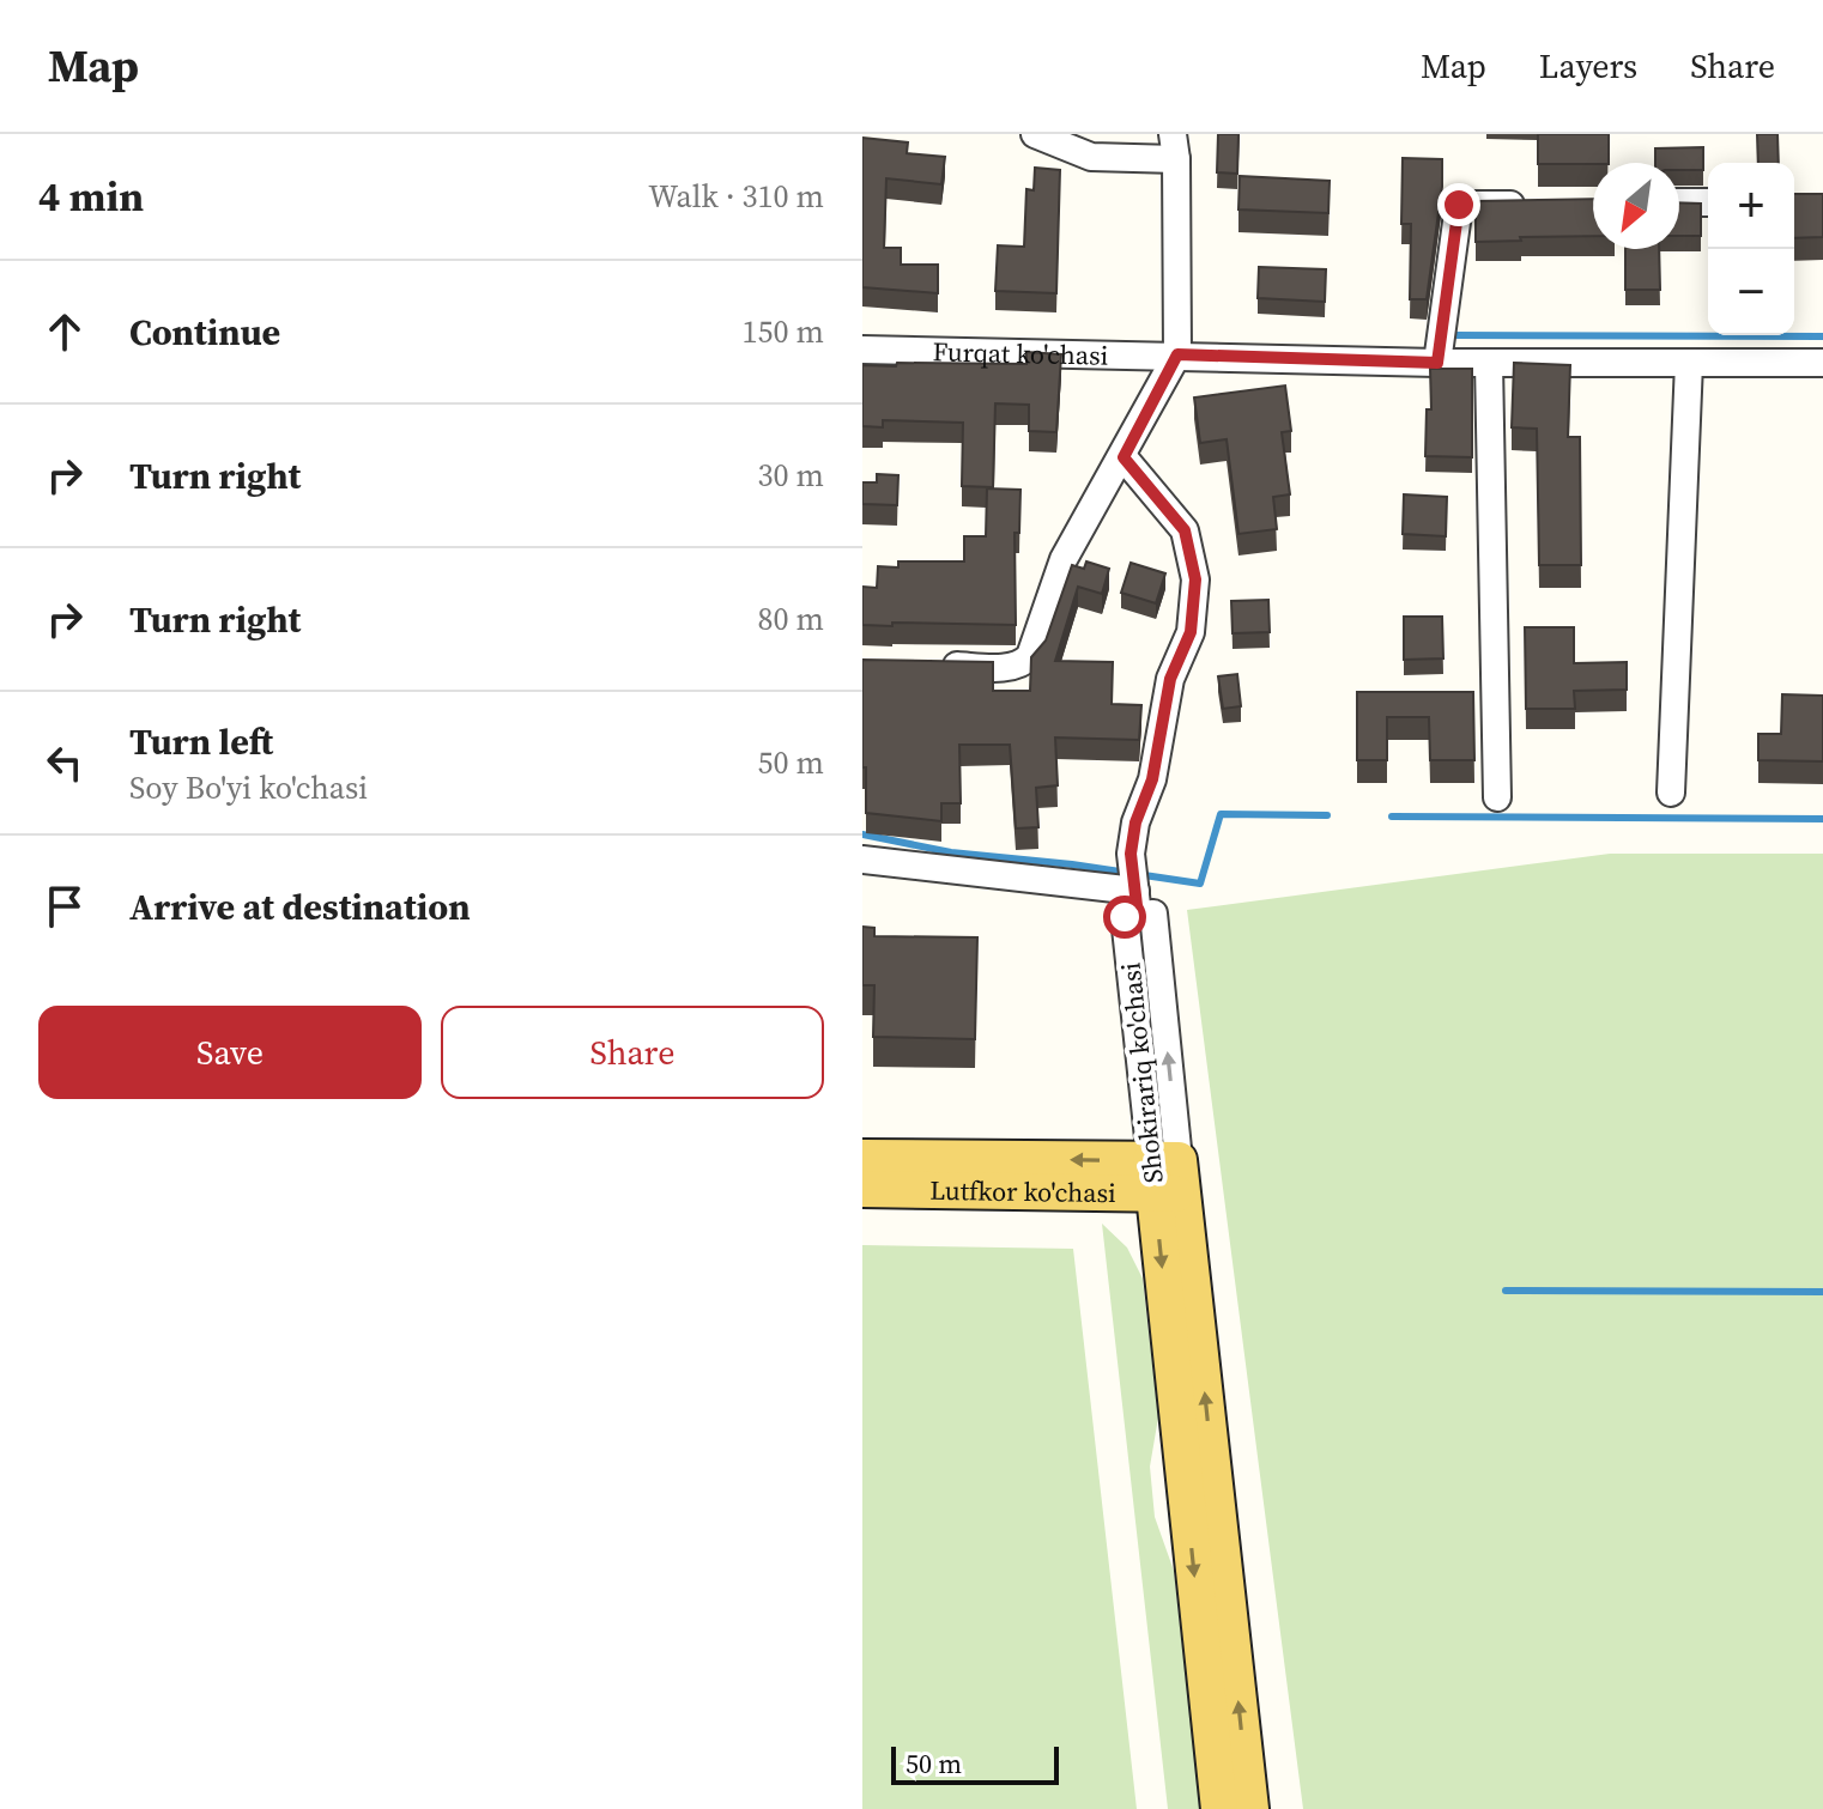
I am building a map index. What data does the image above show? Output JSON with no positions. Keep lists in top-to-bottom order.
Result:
{
  "streets": {
    "main road": ["Shokirariq ko'chasi", "Lutfkor ko'chasi"],
    "street": ["Furqat ko'chasi"]
  },
  "crossings": [
    ["Shokirariq ko'chasi", "Lutfkor ko'chasi"]
  ],
  "scale_bar": "50 m",
  "north": "bottom left",
  "page": {
    "header": "Map",
    "nav": ["Map", "Layers", "Share"],
    "heading": ["4 min", "Walk · 310 m"],
    "map_buttons": ["+", "−"],
    "list": [
      ["Continue", "150 m"],
      ["Turn right", "30 m"],
      ["Turn right", "80 m"],
      ["Turn left", "Soy Bo'yi ko'chasi", "50 m"],
      "Arrive at destination"
    ],
    "buttons": ["Save", "Share"],
    "scale": "50 m"
  }
}
